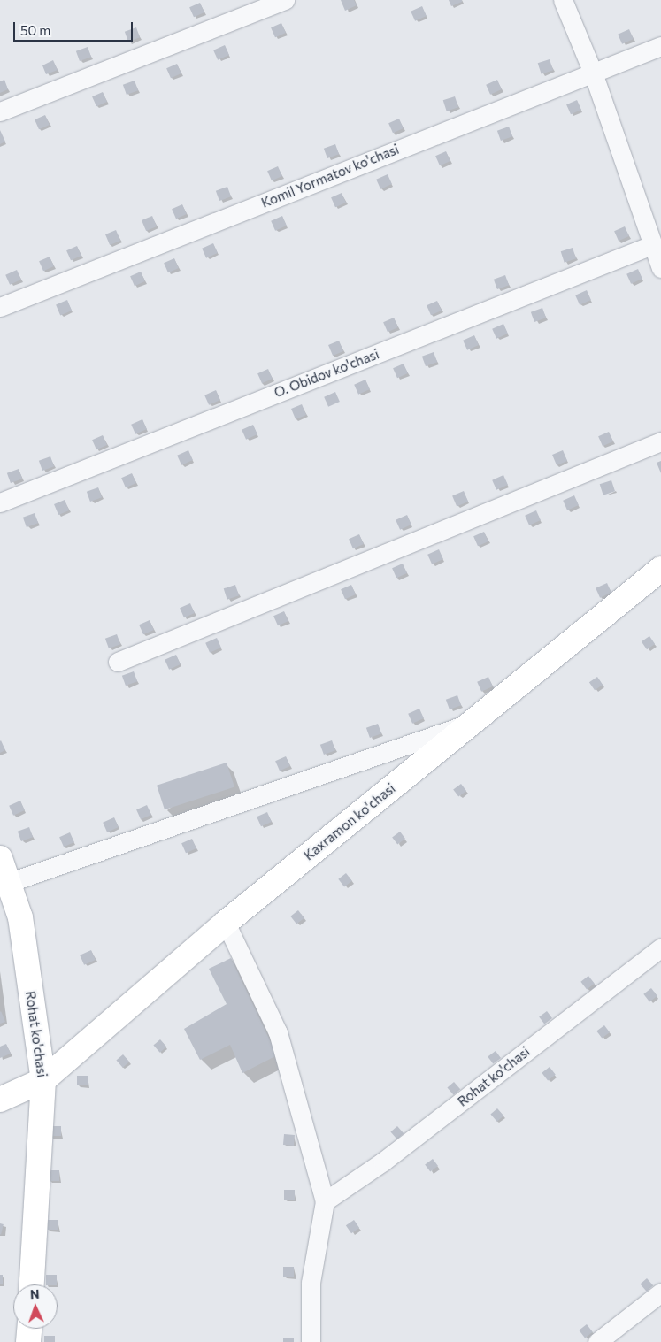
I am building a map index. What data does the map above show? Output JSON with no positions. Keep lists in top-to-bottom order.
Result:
{
  "streets": {
    "street": [
      "Komil Yormatov ko'chasi",
      "O. Obidov ko'chasi",
      "Kaxramon ko'chasi",
      "Rohat ko'chasi"
    ]
  },
  "crossings": [
    ["Kaxramon ko'chasi", "Rohat ko'chasi"]
  ],
  "scale_bar": "50 m",
  "north": "top"
}
